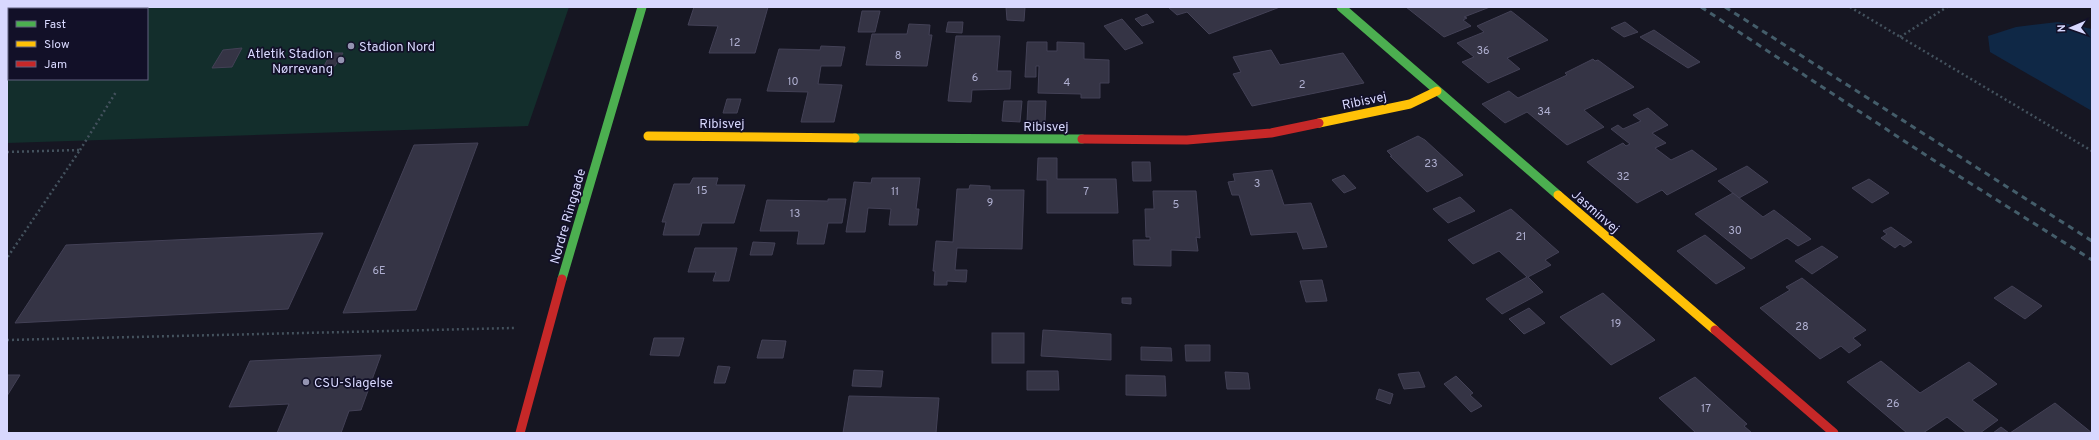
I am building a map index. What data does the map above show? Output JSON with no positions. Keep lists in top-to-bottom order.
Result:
{
  "streets": {
    "street": ["Ribisvej", "Jasminvej", "Nordre Ringgade"]
  },
  "crossings": [
    ["Ribisvej", "Jasminvej"]
  ],
  "places": ["Stadion Nord", "Atletik Stadion Nørrevang", "CSU-Slagelse"],
  "house_numbers": [
    "12",
    "36",
    "8",
    "6",
    "10",
    "4",
    "2",
    "34",
    "23",
    "32",
    "3",
    "15",
    "11",
    "7",
    "9",
    "5",
    "13",
    "30",
    "21",
    "6E",
    "19",
    "28",
    "26",
    "17"
  ],
  "legend": ["Fast", "Slow", "Jam"],
  "north": "left"
}
